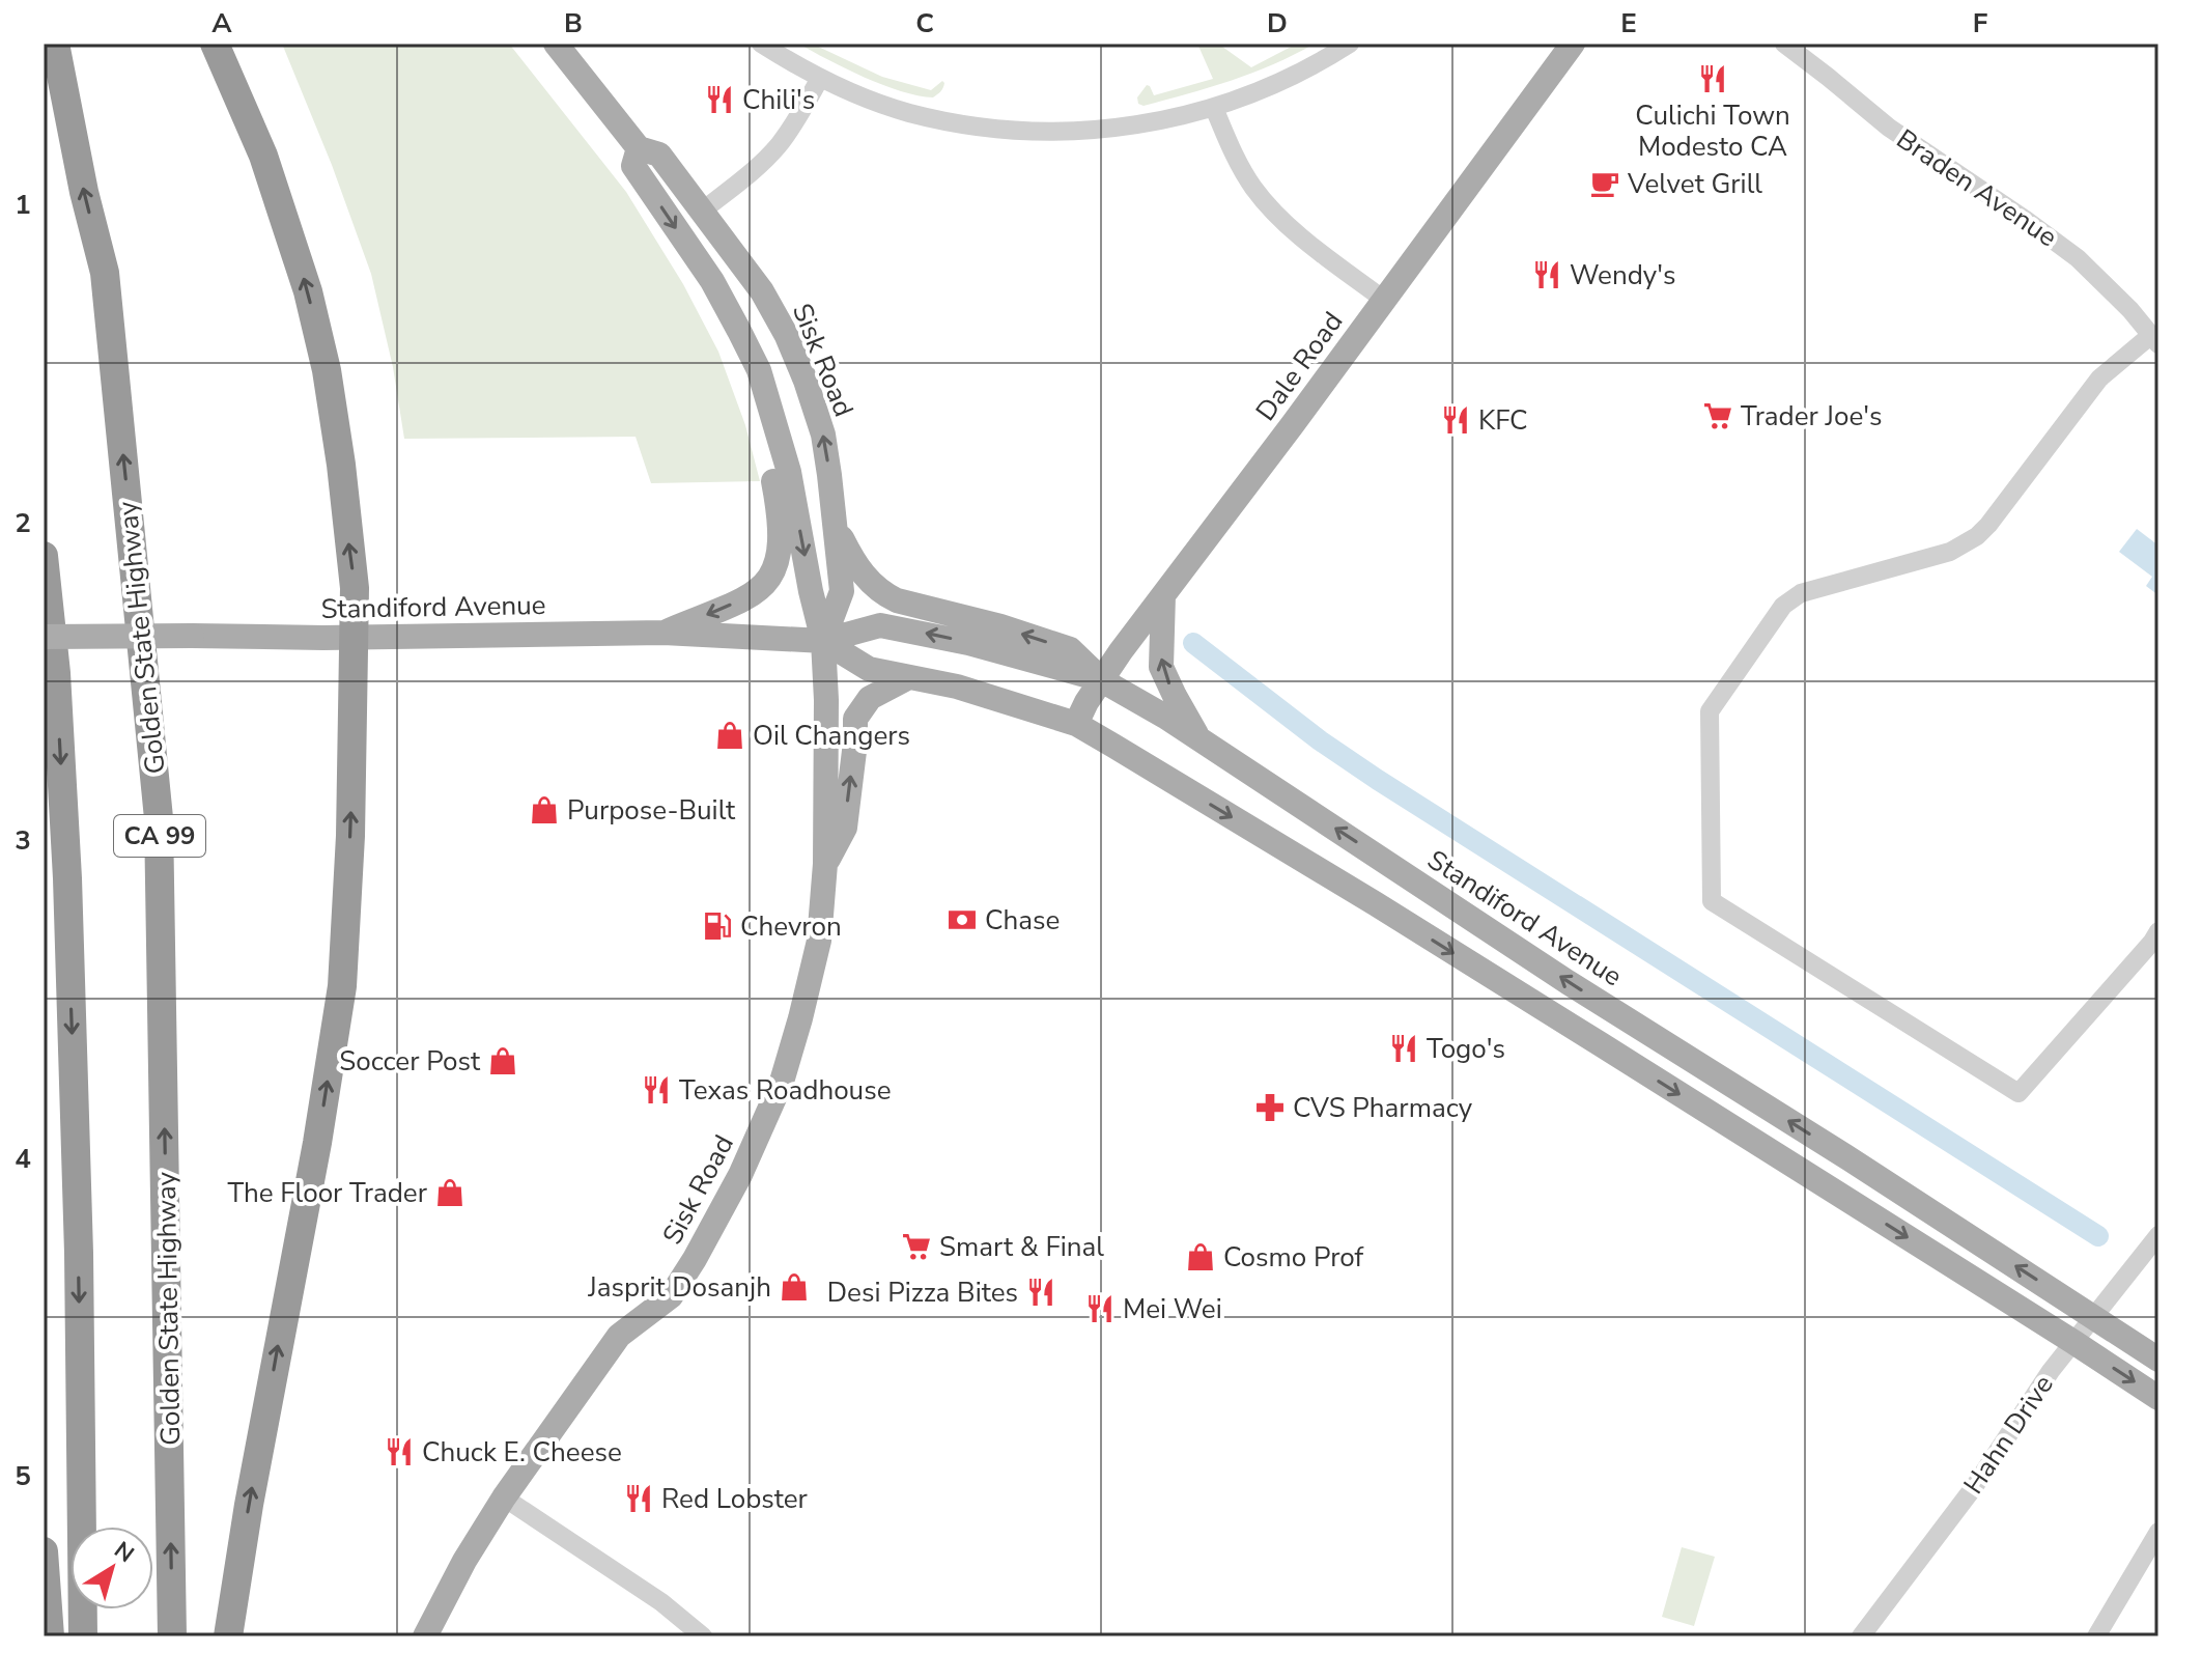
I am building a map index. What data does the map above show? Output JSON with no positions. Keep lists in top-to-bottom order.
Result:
{
  "streets": {
    "highway": ["Golden State Highway", "CA 99"],
    "main road": ["Sisk Road", "Dale Road", "Standiford Avenue"],
    "street": ["Braden Avenue", "Hahn Drive"]
  },
  "crossings": [
    ["Sisk Road", "Standiford Avenue"],
    ["Dale Road", "Standiford Avenue"],
    ["Standiford Avenue", "Hahn Drive"]
  ],
  "places": {
    "restaurant": [
      "Culichi Town Modesto CA",
      "Chili's",
      "Wendy's",
      "KFC",
      "Togo's",
      "Texas Roadhouse",
      "Desi Pizza Bites",
      "Mei Wei",
      "Chuck E. Cheese",
      "Red Lobster"
    ],
    "cafe": ["Velvet Grill"],
    "supermarket": ["Trader Joe's", "Smart & Final"],
    "shop": [
      "Oil Changers",
      "Purpose-Built",
      "Soccer Post",
      "The Floor Trader",
      "Cosmo Prof",
      "Jasprit Dosanjh"
    ],
    "bank": ["Chase"],
    "fuel station": ["Chevron"],
    "pharmacy": ["CVS Pharmacy"]
  },
  "north": "top right",
  "grid": {
    "columns": [
      "A",
      "B",
      "C",
      "D",
      "E",
      "F"
    ],
    "rows": [
      "1",
      "2",
      "3",
      "4",
      "5"
    ]
  }
}
